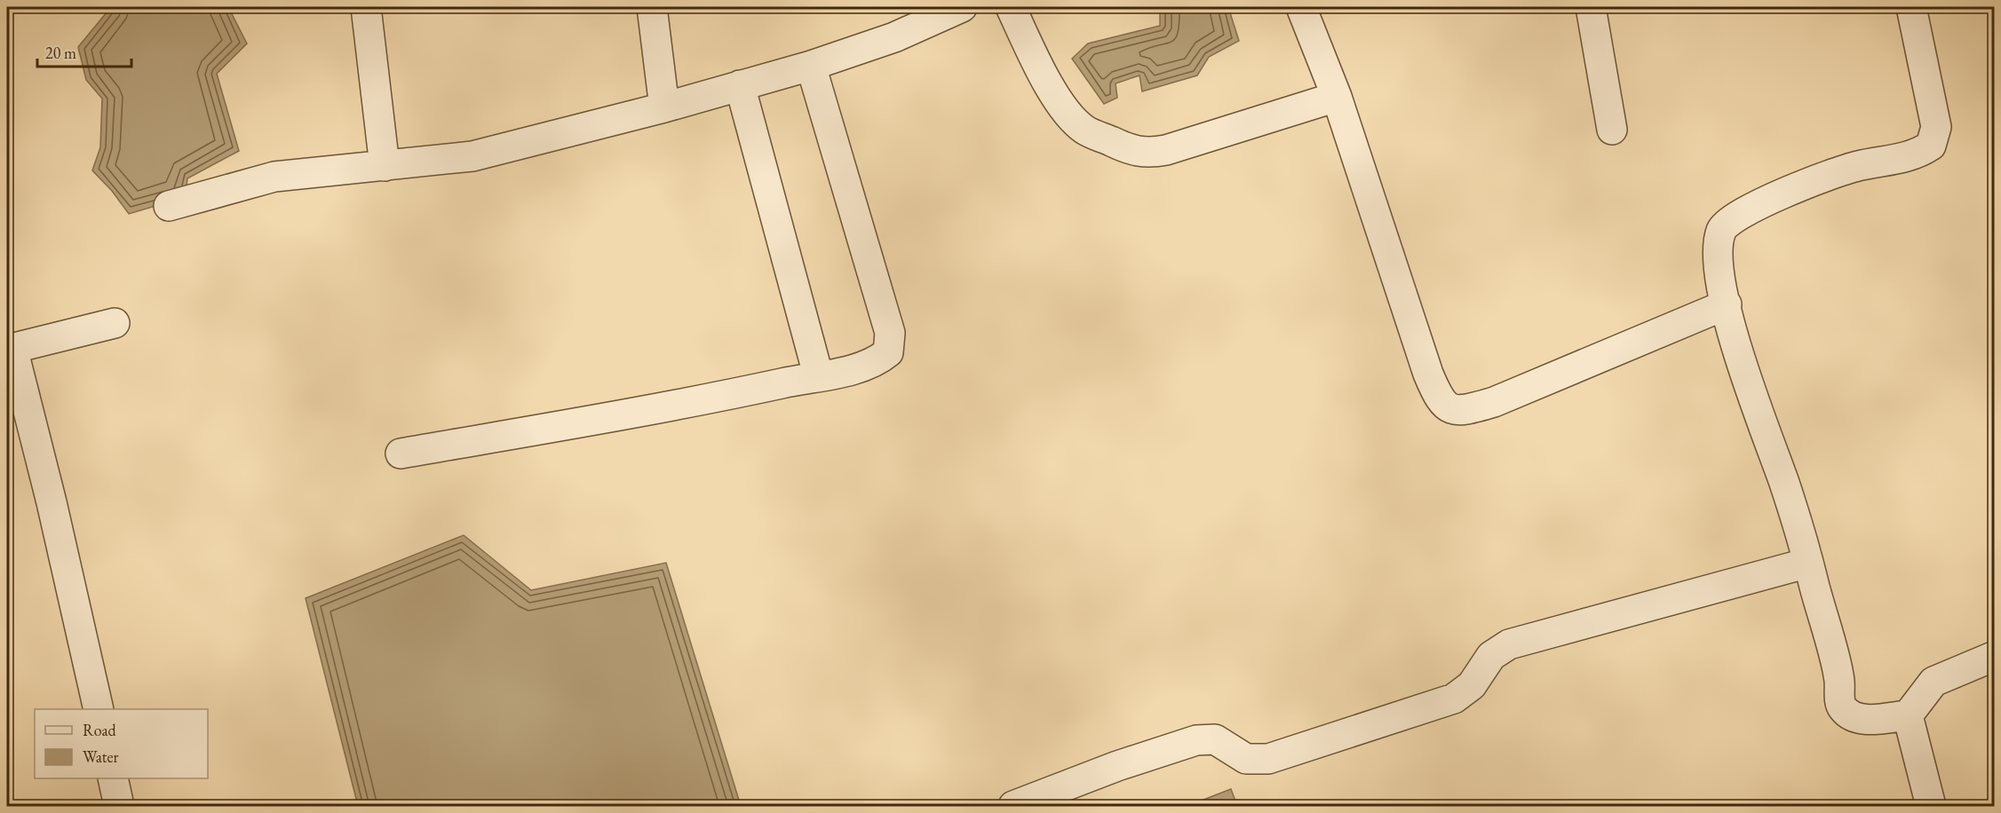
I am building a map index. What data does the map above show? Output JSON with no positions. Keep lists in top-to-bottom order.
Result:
{
  "legend": ["Road", "Water"],
  "scale_bar": "20 m"
}
